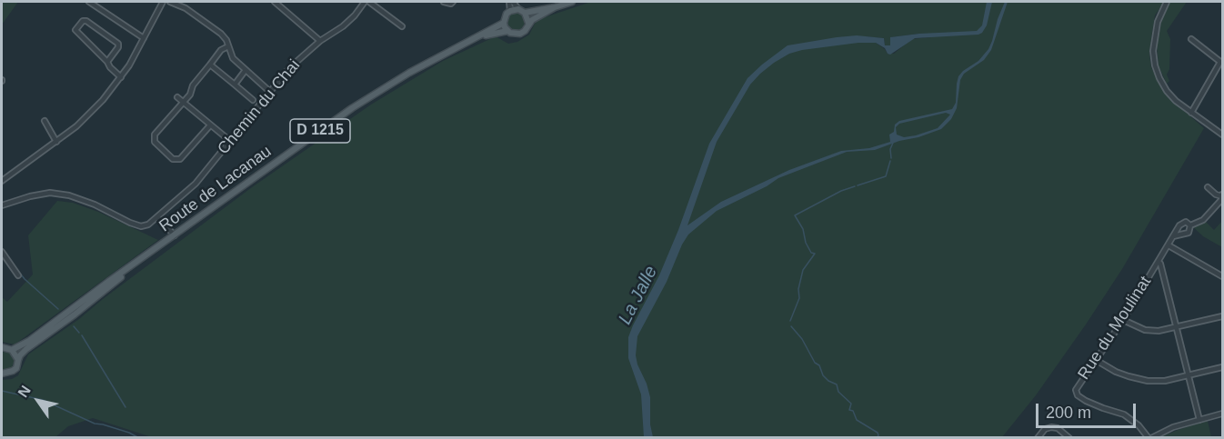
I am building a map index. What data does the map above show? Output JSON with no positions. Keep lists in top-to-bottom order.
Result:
{
  "streets": {
    "main road": ["D 1215", "Route de Lacanau"],
    "street": ["Chemin du Chai", "Rue du Moulinat"]
  },
  "crossings": [
    ["D 1215", "Route de Lacanau"]
  ],
  "water": ["La Jalle"],
  "scale_bar": "200 m",
  "north": "top left"
}
